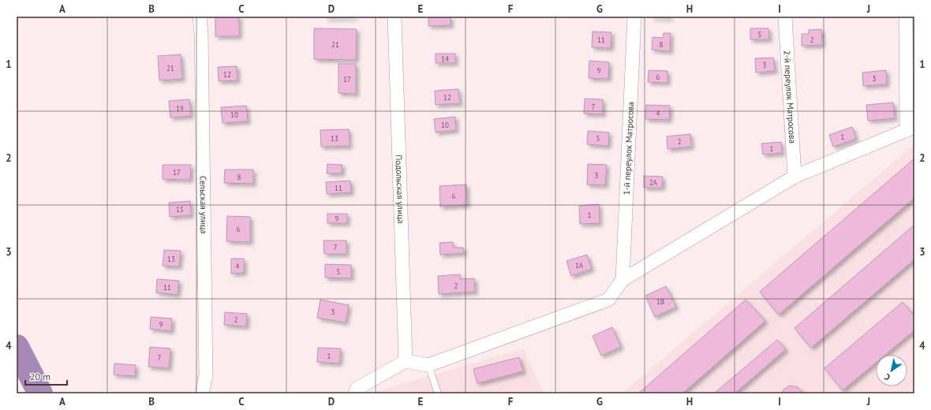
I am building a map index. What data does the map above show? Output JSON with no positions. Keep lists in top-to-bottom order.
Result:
{
  "streets": {
    "street": [
      "2-й переулок Матросова",
      "1-й переулок Матросова",
      "Подольская улица",
      "Сельская улица"
    ]
  },
  "house_numbers": [
    "5",
    "11",
    "2",
    "21",
    "8",
    "14",
    "3",
    "21",
    "9",
    "12",
    "6",
    "3",
    "17",
    "12",
    "7",
    "19",
    "4",
    "10",
    "10",
    "1",
    "13",
    "5",
    "2",
    "1",
    "17",
    "3",
    "8",
    "2А",
    "11",
    "6",
    "15",
    "1",
    "9",
    "6",
    "7",
    "13",
    "1А",
    "4",
    "5",
    "2",
    "11",
    "1В",
    "3",
    "2",
    "9",
    "1",
    "7"
  ],
  "scale_bar": "20 m",
  "north": "bottom left",
  "grid": {
    "columns": [
      "A",
      "B",
      "C",
      "D",
      "E",
      "F",
      "G",
      "H",
      "I",
      "J"
    ],
    "rows": [
      "1",
      "2",
      "3",
      "4"
    ]
  }
}
